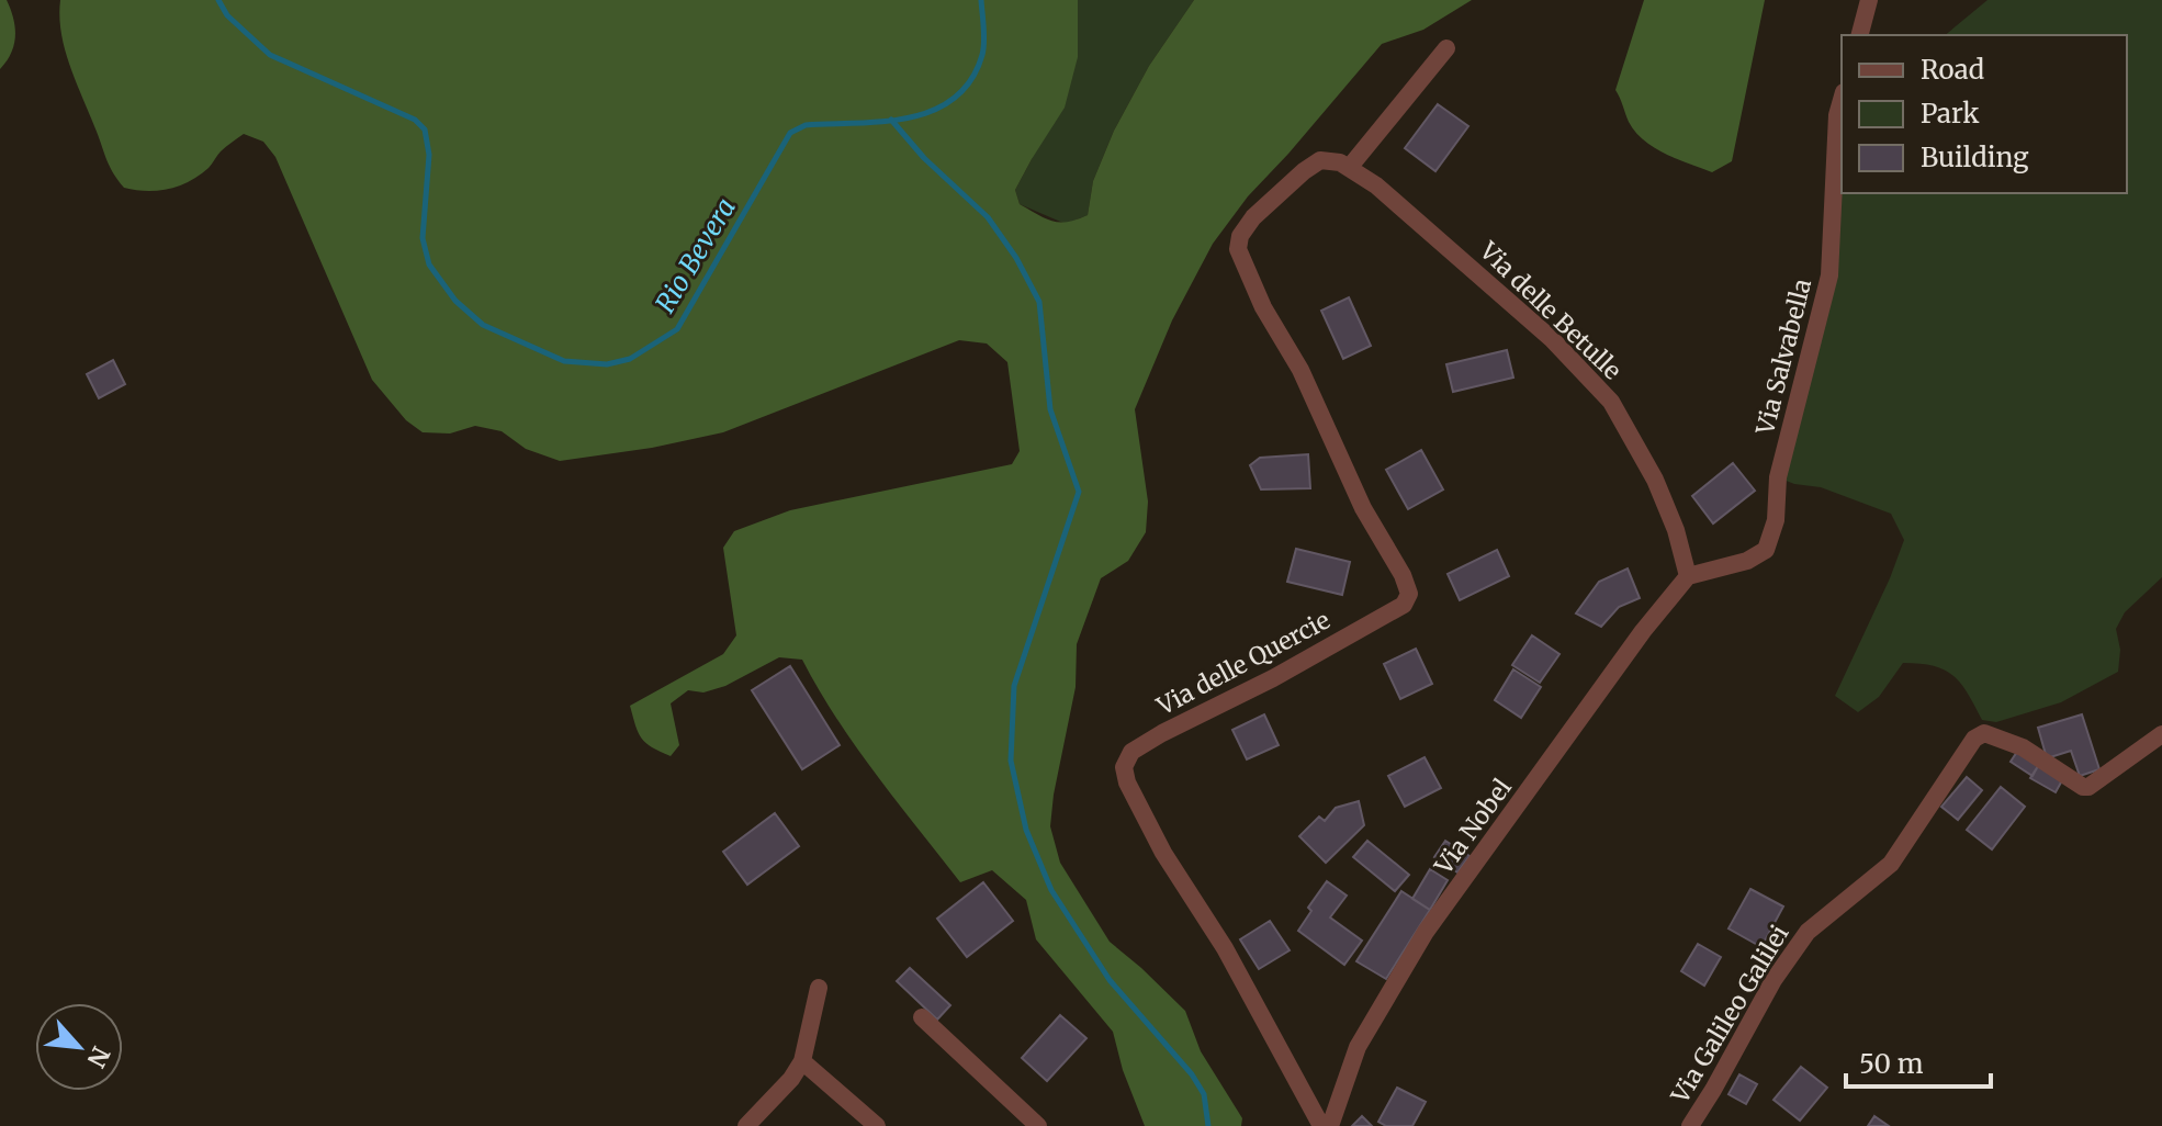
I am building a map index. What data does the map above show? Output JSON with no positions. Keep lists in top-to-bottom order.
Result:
{
  "streets": {
    "street": [
      "Via delle Betulle",
      "Via Salvabella",
      "Via delle Quercie",
      "Via Nobel",
      "Via Galileo Galilei"
    ]
  },
  "crossings": [
    ["Via delle Betulle", "Via Salvabella"],
    ["Via delle Betulle", "Via delle Quercie"],
    ["Via delle Betulle", "Via Nobel"],
    ["Via Salvabella", "Via Nobel"]
  ],
  "water": ["Rio Bevera"],
  "legend": ["Road", "Park", "Building"],
  "scale_bar": "50 m",
  "north": "bottom right"
}
